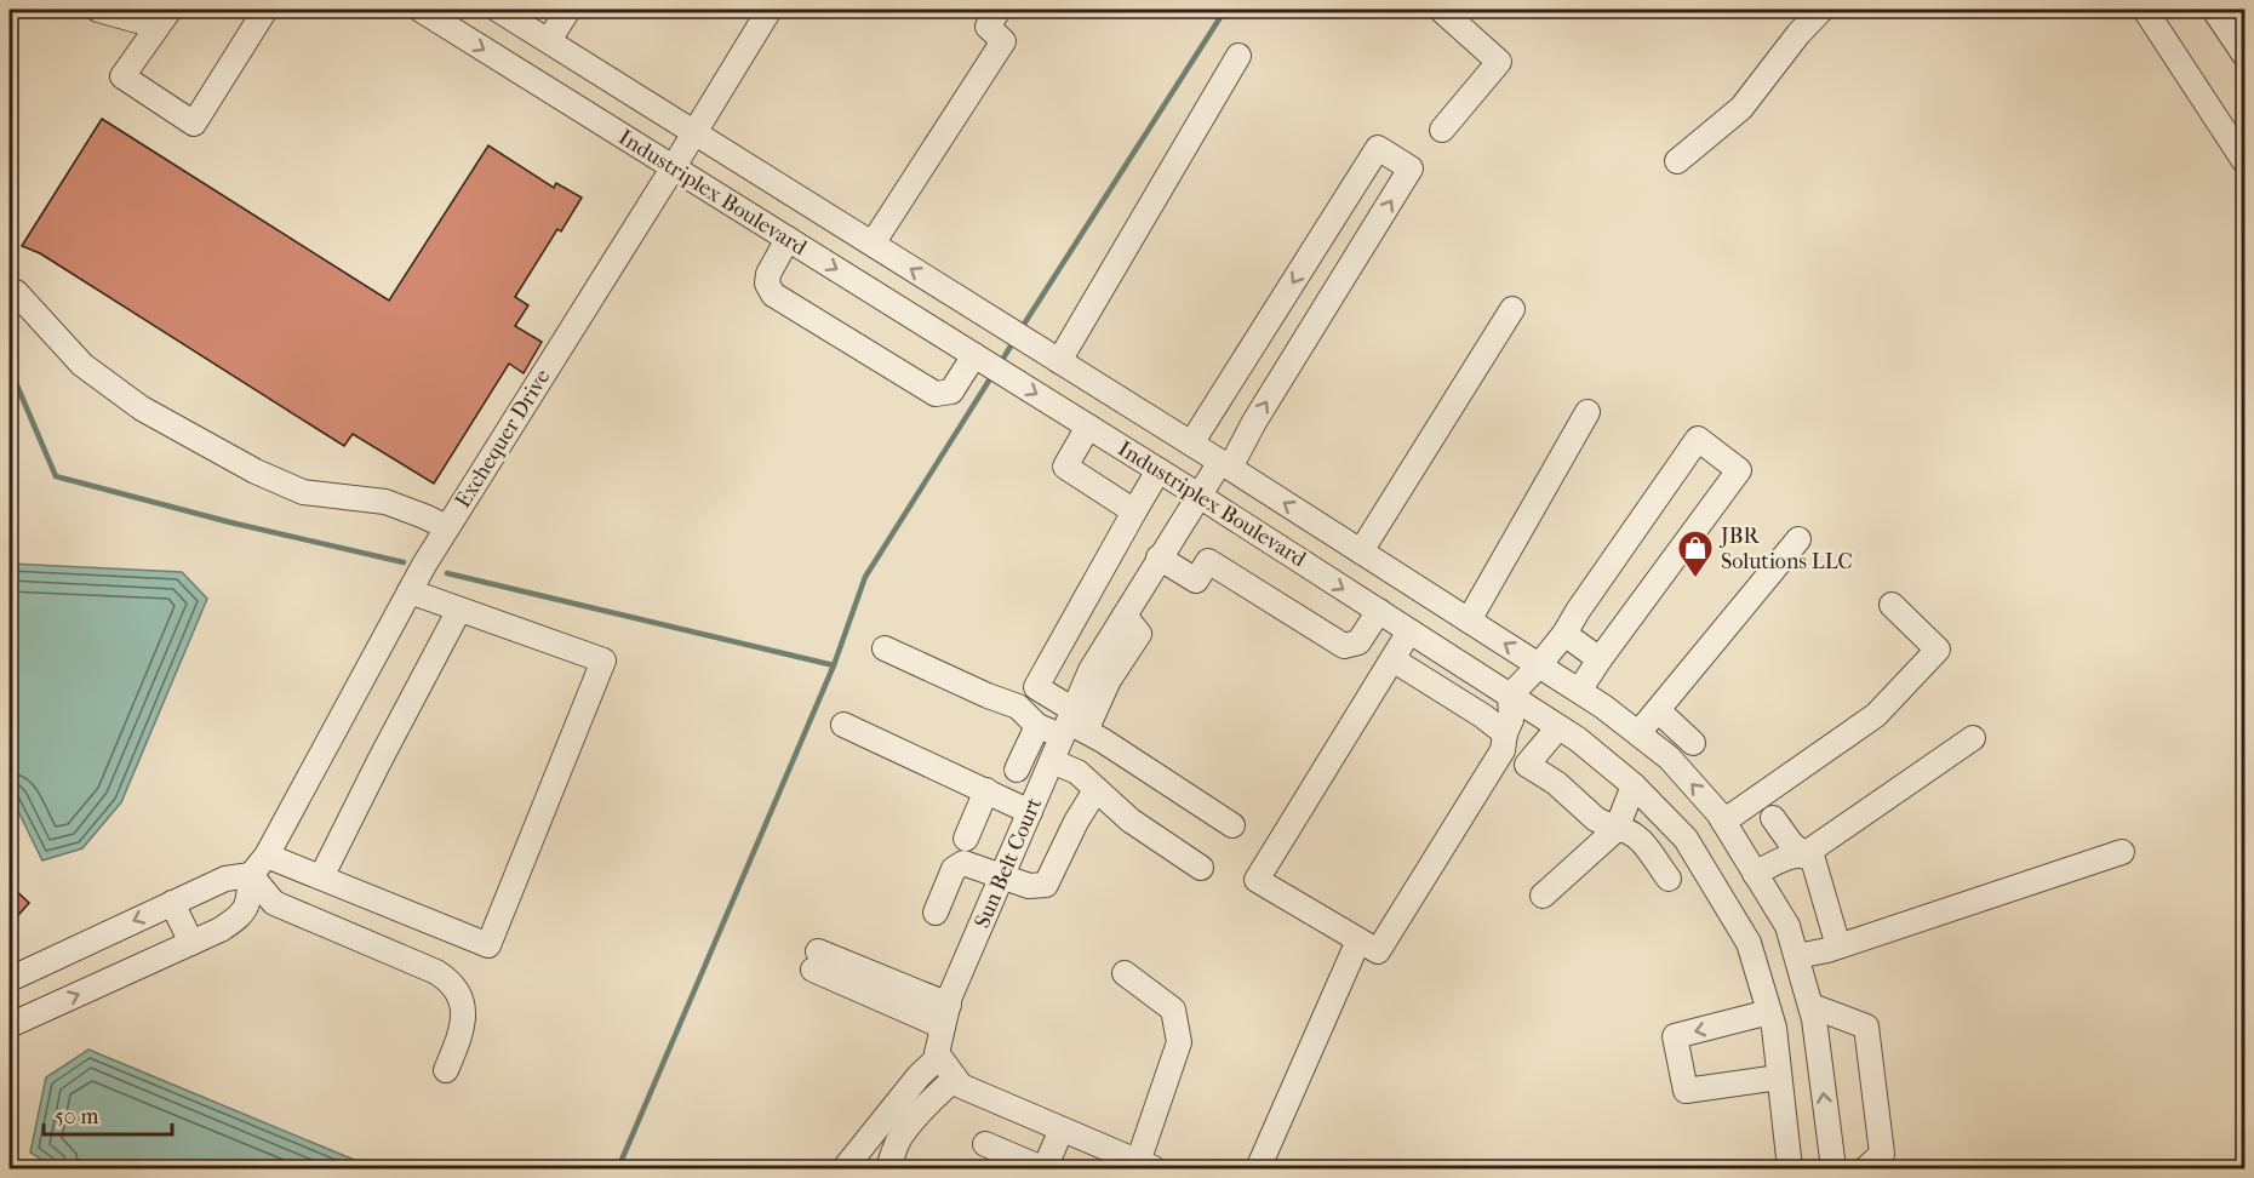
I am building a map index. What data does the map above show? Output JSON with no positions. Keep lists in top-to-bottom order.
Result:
{
  "streets": {
    "street": ["Industriplex Boulevard", "Exchequer Drive", "Sun Belt Court"]
  },
  "crossings": [
    ["Industriplex Boulevard", "Exchequer Drive"],
    ["Industriplex Boulevard", "Sun Belt Court"]
  ],
  "places": {
    "shop": ["JBR Solutions LLC"]
  },
  "scale_bar": "50 m"
}
